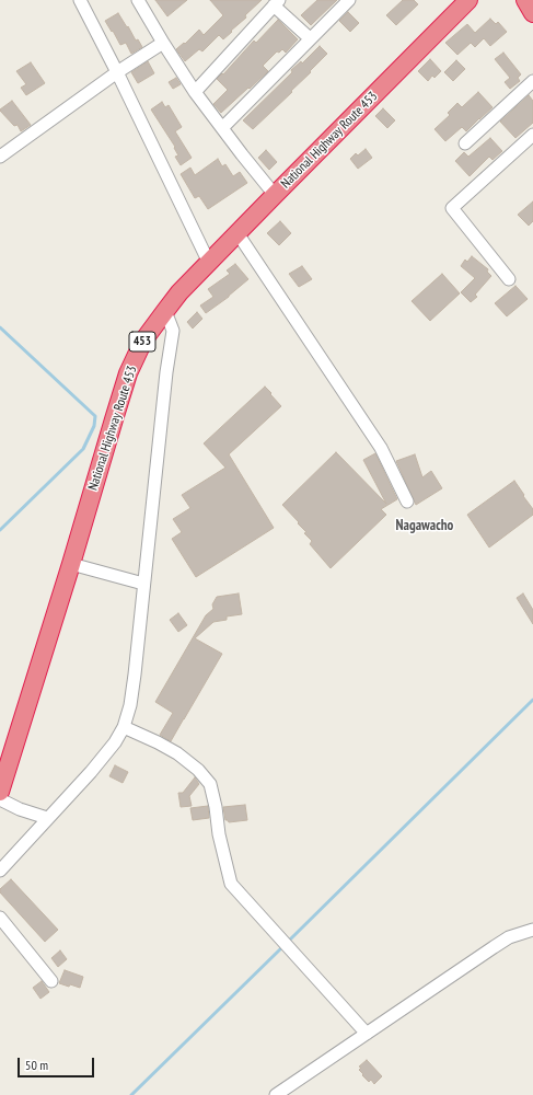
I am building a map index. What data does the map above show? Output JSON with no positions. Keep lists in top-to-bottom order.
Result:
{
  "streets": {
    "highway": ["National Highway Route 453", "453"]
  },
  "districts": ["Nagawacho"],
  "scale_bar": "50 m"
}
